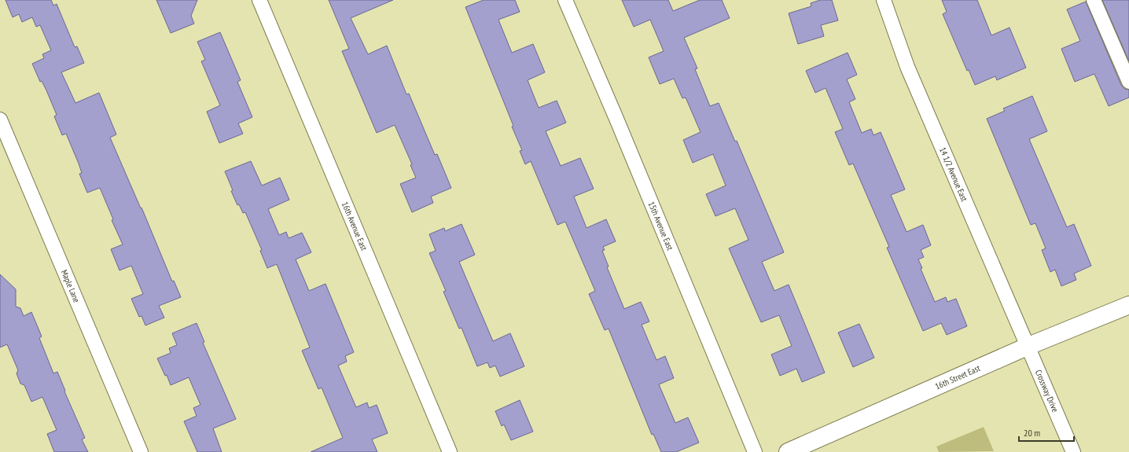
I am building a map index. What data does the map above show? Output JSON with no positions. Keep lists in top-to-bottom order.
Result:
{
  "streets": {
    "street": [
      "14 1/2 Avenue East",
      "15th Avenue East",
      "16th Avenue East",
      "Maple Lane",
      "16th Street East",
      "Crossway Drive"
    ]
  },
  "crossings": [
    ["14 1/2 Avenue East", "16th Street East"],
    ["14 1/2 Avenue East", "Crossway Drive"],
    ["16th Street East", "Crossway Drive"]
  ],
  "scale_bar": "20 m"
}
